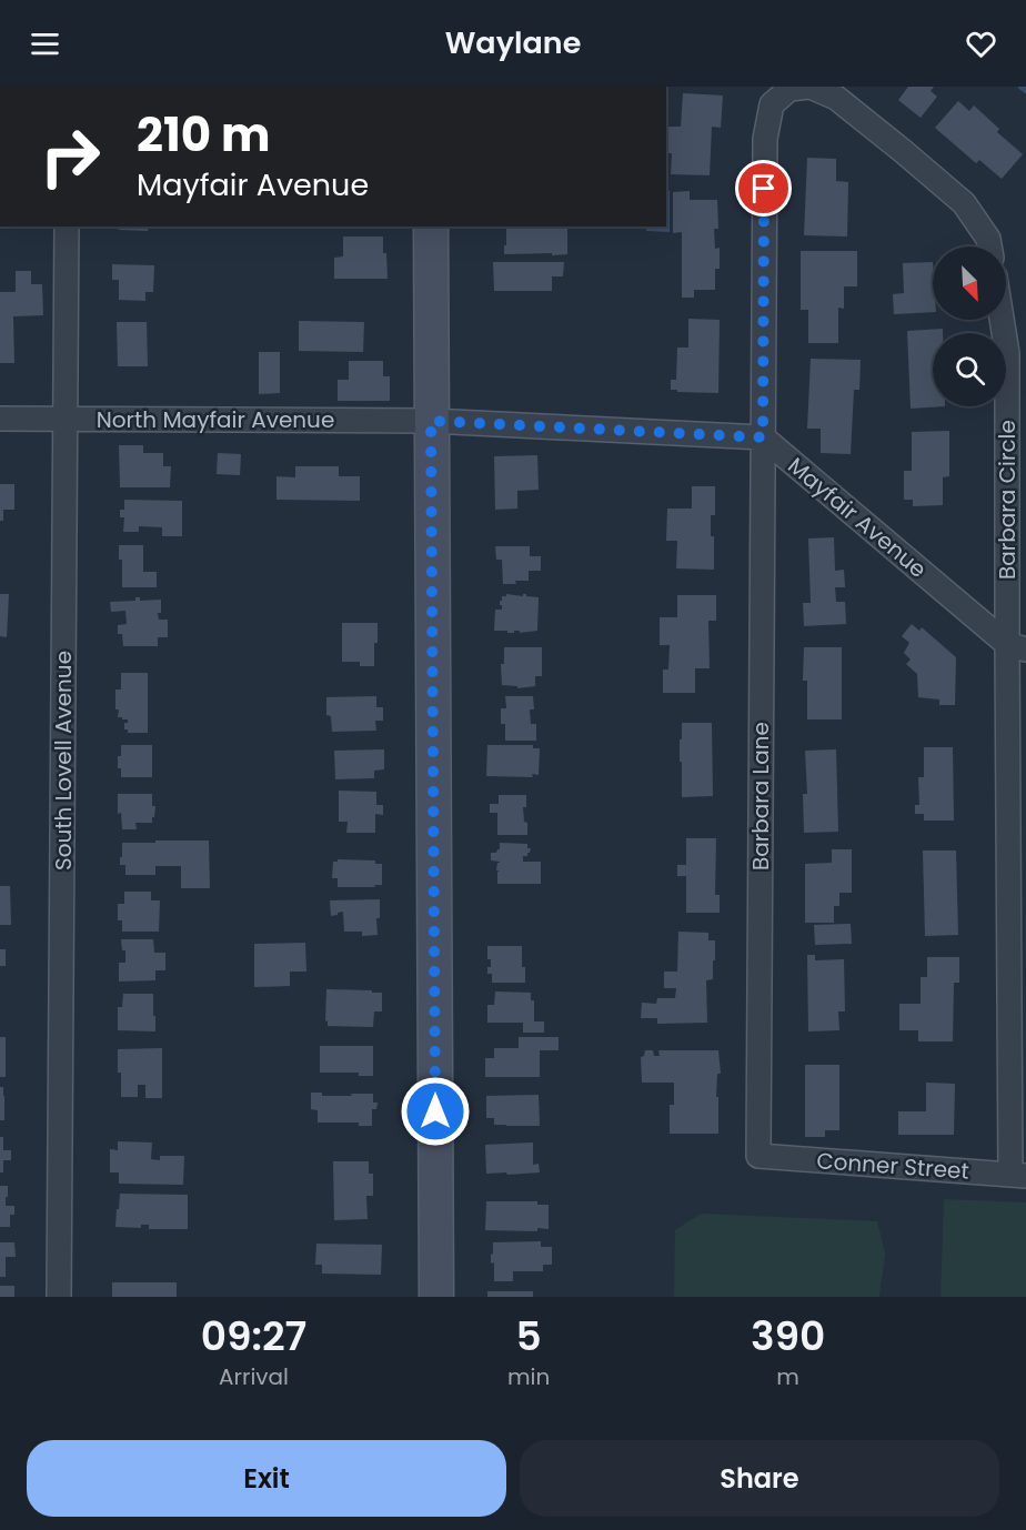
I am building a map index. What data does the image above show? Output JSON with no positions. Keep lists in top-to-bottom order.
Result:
{
  "streets": {
    "street": [
      "North Mayfair Avenue",
      "Barbara Circle",
      "Mayfair Avenue",
      "South Lovell Avenue",
      "Barbara Lane",
      "Conner Street"
    ]
  },
  "crossings": [
    ["North Mayfair Avenue", "South Lovell Avenue"],
    ["Barbara Circle", "Mayfair Avenue"],
    ["Barbara Circle", "Conner Street"],
    ["Mayfair Avenue", "Barbara Lane"],
    ["Barbara Lane", "Conner Street"]
  ],
  "north": "bottom right",
  "page": {
    "header": "Waylane",
    "turn": ["210 m", "Mayfair Avenue"],
    "eta": [
      "09:27",
      "Arrival",
      "5",
      "min",
      "390",
      "m"
    ],
    "buttons": ["Exit", "Share"]
  }
}
